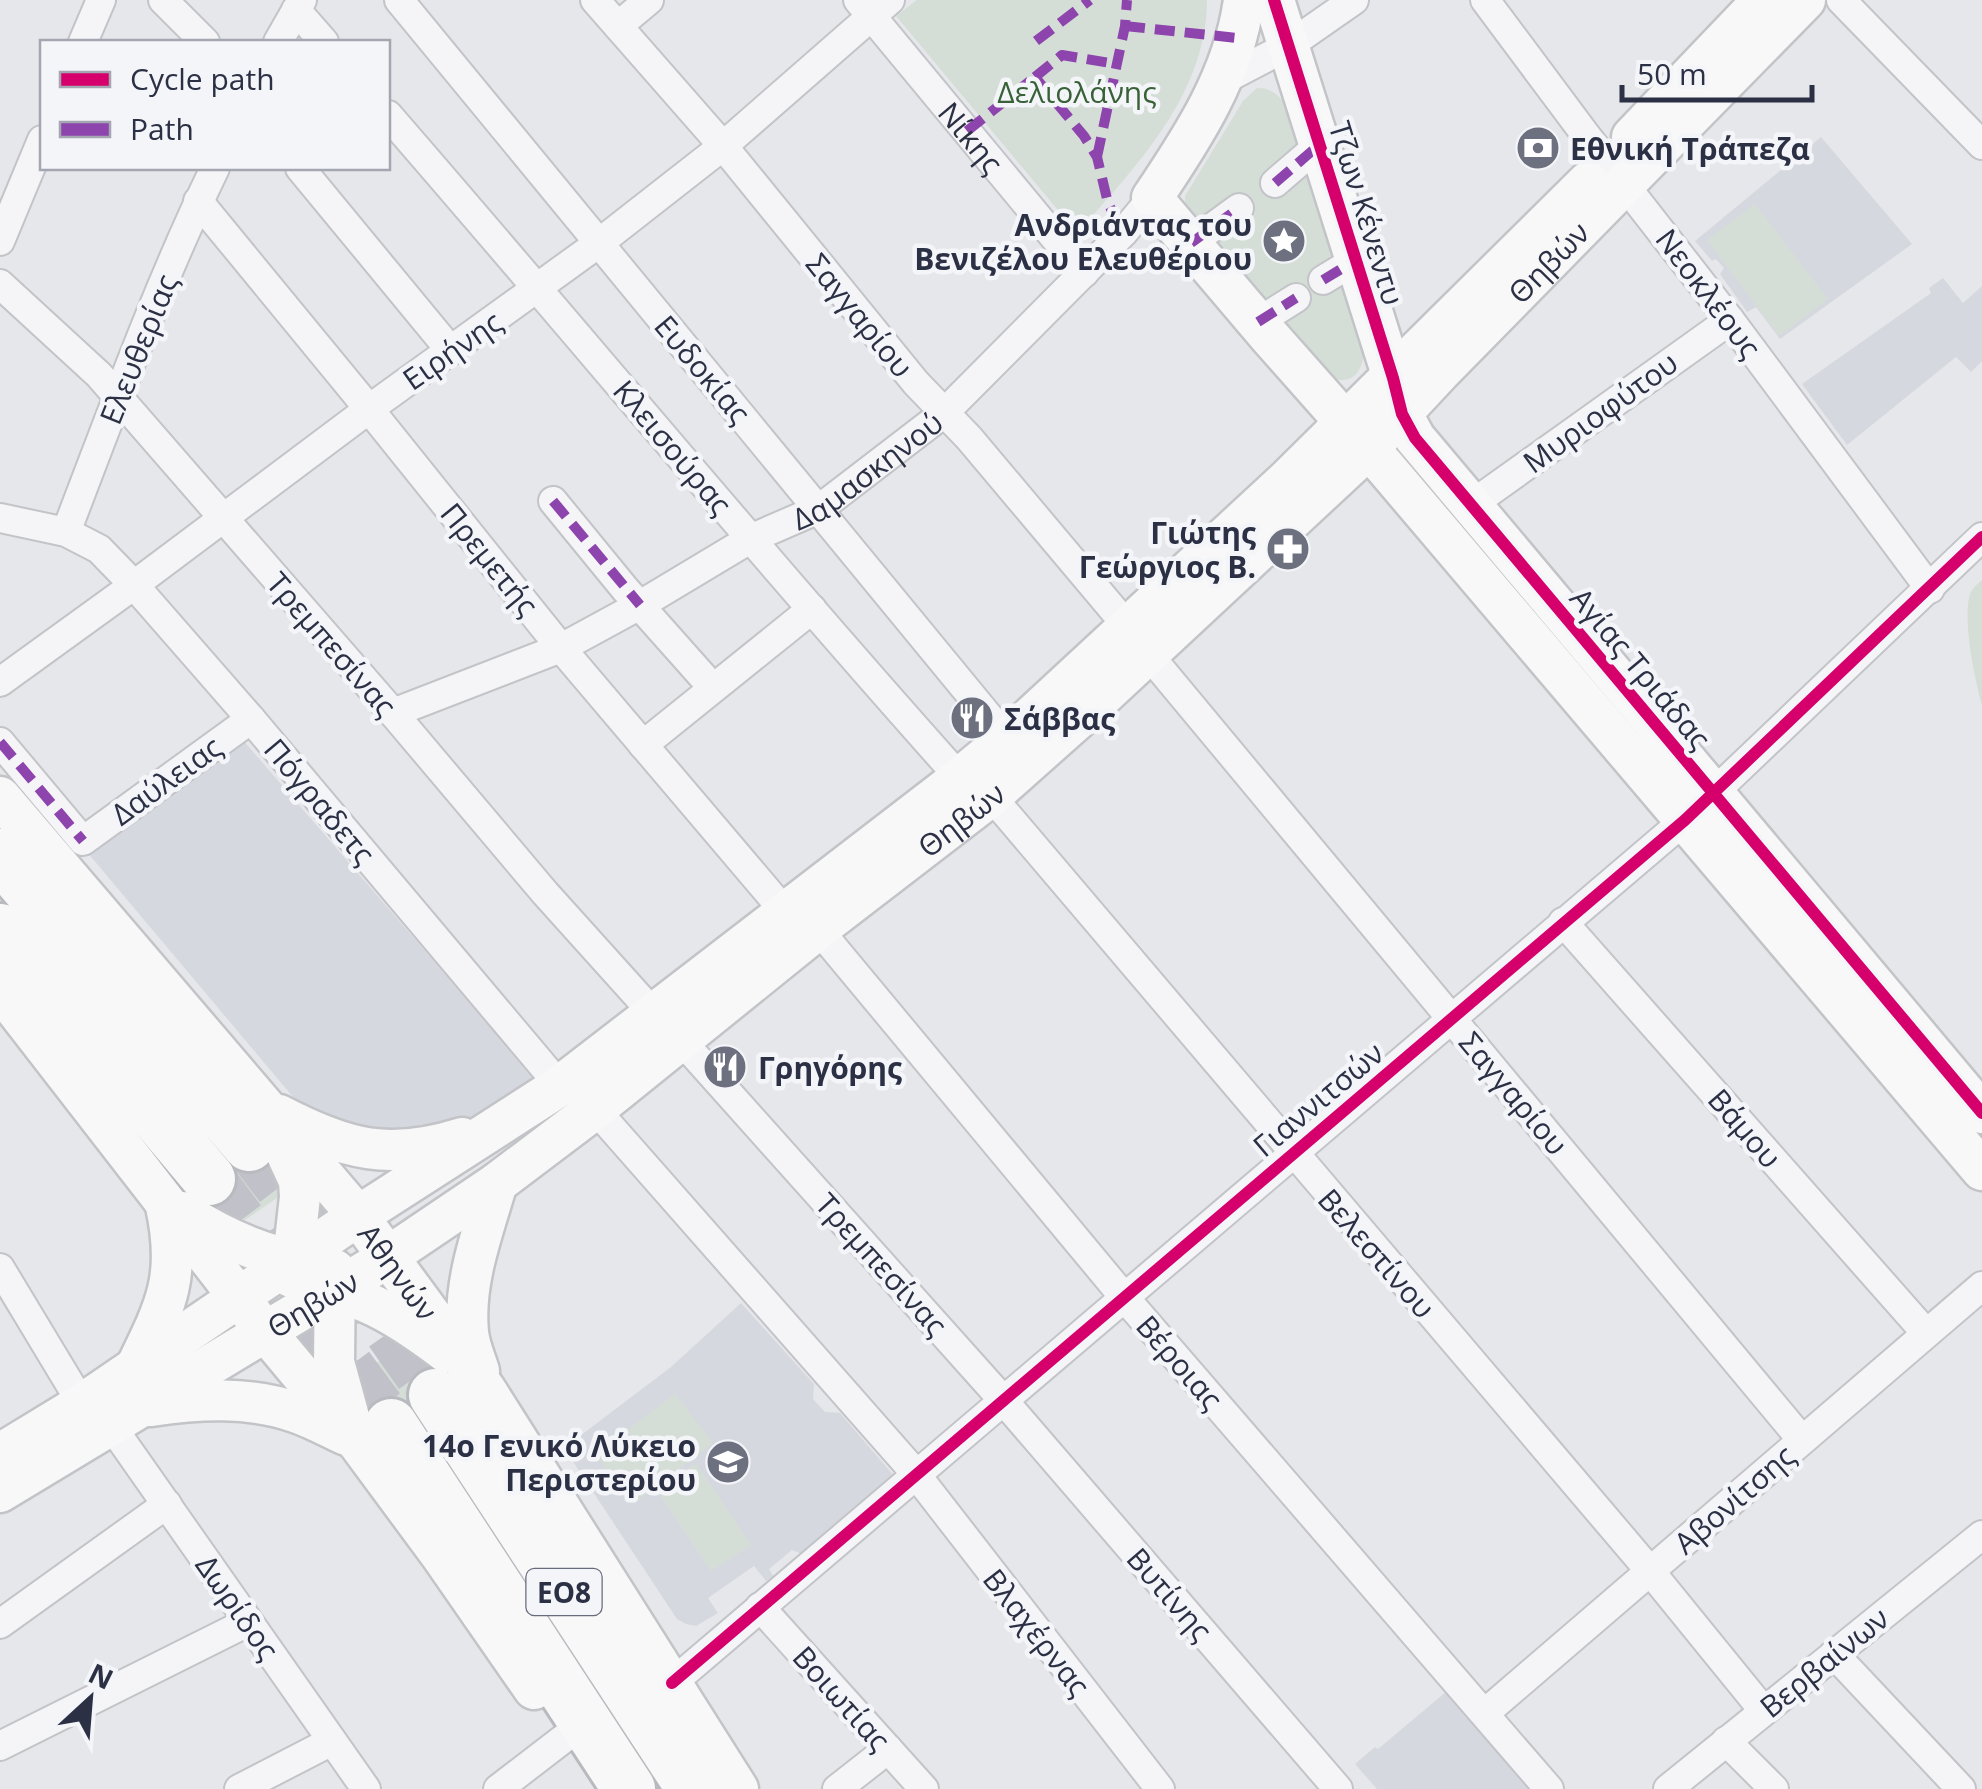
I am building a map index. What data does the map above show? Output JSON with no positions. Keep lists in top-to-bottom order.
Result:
{
  "streets": {
    "highway": ["Αθηνών", "ΕΟ8"],
    "main road": [
      "Τζων Κένεντυ",
      "Θηβών",
      "Δαμασκηνού",
      "Αγίας Τριάδας"
    ],
    "street": [
      "Νίκης",
      "Νεοκλέους",
      "Σαγγαρίου",
      "Ελευθερίας",
      "Ειρήνης",
      "Ευδοκίας",
      "Μυριοφύτου",
      "Κλεισούρας",
      "Πρεμετής",
      "Τρεμπεσίνας",
      "Δαύλειας",
      "Πόγραδετς",
      "Γιαννιτσών",
      "Βάμου",
      "Βελεστίνου",
      "Βέροιας",
      "Αβονίτσης",
      "Βυτίνης",
      "Δωρίδος",
      "Βλαχέρνας",
      "Βερβαίνων",
      "Βοιωτίας"
    ]
  },
  "crossings": [
    ["Νίκης", "Ειρήνης"],
    ["Νίκης", "Δαμασκηνού"],
    ["Τζων Κένεντυ", "Θηβών"],
    ["Τζων Κένεντυ", "Αγίας Τριάδας"],
    ["Θηβών", "Νεοκλέους"],
    ["Θηβών", "Σαγγαρίου"],
    ["Θηβών", "Ευδοκίας"],
    ["Θηβών", "Κλεισούρας"],
    ["Θηβών", "Πρεμετής"],
    ["Θηβών", "Τρεμπεσίνας"],
    ["Θηβών", "Αγίας Τριάδας"],
    ["Θηβών", "Πόγραδετς"],
    ["Θηβών", "Βελεστίνου"],
    ["Θηβών", "Αθηνών"],
    ["Θηβών", "Βέροιας"],
    ["Θηβών", "Δωρίδος"],
    ["Νεοκλέους", "Μυριοφύτου"],
    ["Νεοκλέους", "Γιαννιτσών"],
    ["Σαγγαρίου", "Ειρήνης"],
    ["Σαγγαρίου", "Δαμασκηνού"],
    ["Σαγγαρίου", "Γιαννιτσών"],
    ["Σαγγαρίου", "Αβονίτσης"],
    ["Ελευθερίας", "Πρεμετής"],
    ["Ελευθερίας", "Τρεμπεσίνας"],
    ["Ελευθερίας", "Πόγραδετς"],
    ["Ειρήνης", "Ευδοκίας"],
    ["Ειρήνης", "Κλεισούρας"],
    ["Ειρήνης", "Πρεμετής"],
    ["Ειρήνης", "Τρεμπεσίνας"],
    ["Ειρήνης", "Πόγραδετς"],
    ["Ευδοκίας", "Δαμασκηνού"],
    ["Μυριοφύτου", "Αγίας Τριάδας"],
    ["Κλεισούρας", "Δαμασκηνού"],
    ["Κλεισούρας", "Βελεστίνου"],
    ["Δαμασκηνού", "Πρεμετής"],
    ["Δαμασκηνού", "Τρεμπεσίνας"],
    ["Δαμασκηνού", "Αγίας Τριάδας"],
    ["Πρεμετής", "Βέροιας"],
    ["Τρεμπεσίνας", "Γιαννιτσών"],
    ["Τρεμπεσίνας", "Βυτίνης"],
    ["Αγίας Τριάδας", "Γιαννιτσών"],
    ["Δαύλειας", "Πόγραδετς"],
    ["Γιαννιτσών", "Βάμου"],
    ["Γιαννιτσών", "Βελεστίνου"],
    ["Γιαννιτσών", "Αθηνών"],
    ["Γιαννιτσών", "Βέροιας"],
    ["Γιαννιτσών", "Βυτίνης"],
    ["Γιαννιτσών", "Βλαχέρνας"],
    ["Γιαννιτσών", "Βοιωτίας"],
    ["Βάμου", "Αβονίτσης"],
    ["Βελεστίνου", "Αβονίτσης"],
    ["Βελεστίνου", "Βερβαίνων"],
    ["Βέροιας", "Αβονίτσης"]
  ],
  "parks": ["Δελιολάνης"],
  "places": {
    "bank": ["Εθνική Τράπεζα"],
    "place": ["Ανδριάντας του Βενιζέλου Ελευθέριου"],
    "pharmacy": ["Γιώτης Γεώργιος Β."],
    "restaurant": ["Σάββας", "Γρηγόρης"],
    "school or university": ["14ο Γενικό Λύκειο Περιστερίου"]
  },
  "legend": ["Cycle path", "Path"],
  "scale_bar": "50 m",
  "north": "top right"
}
